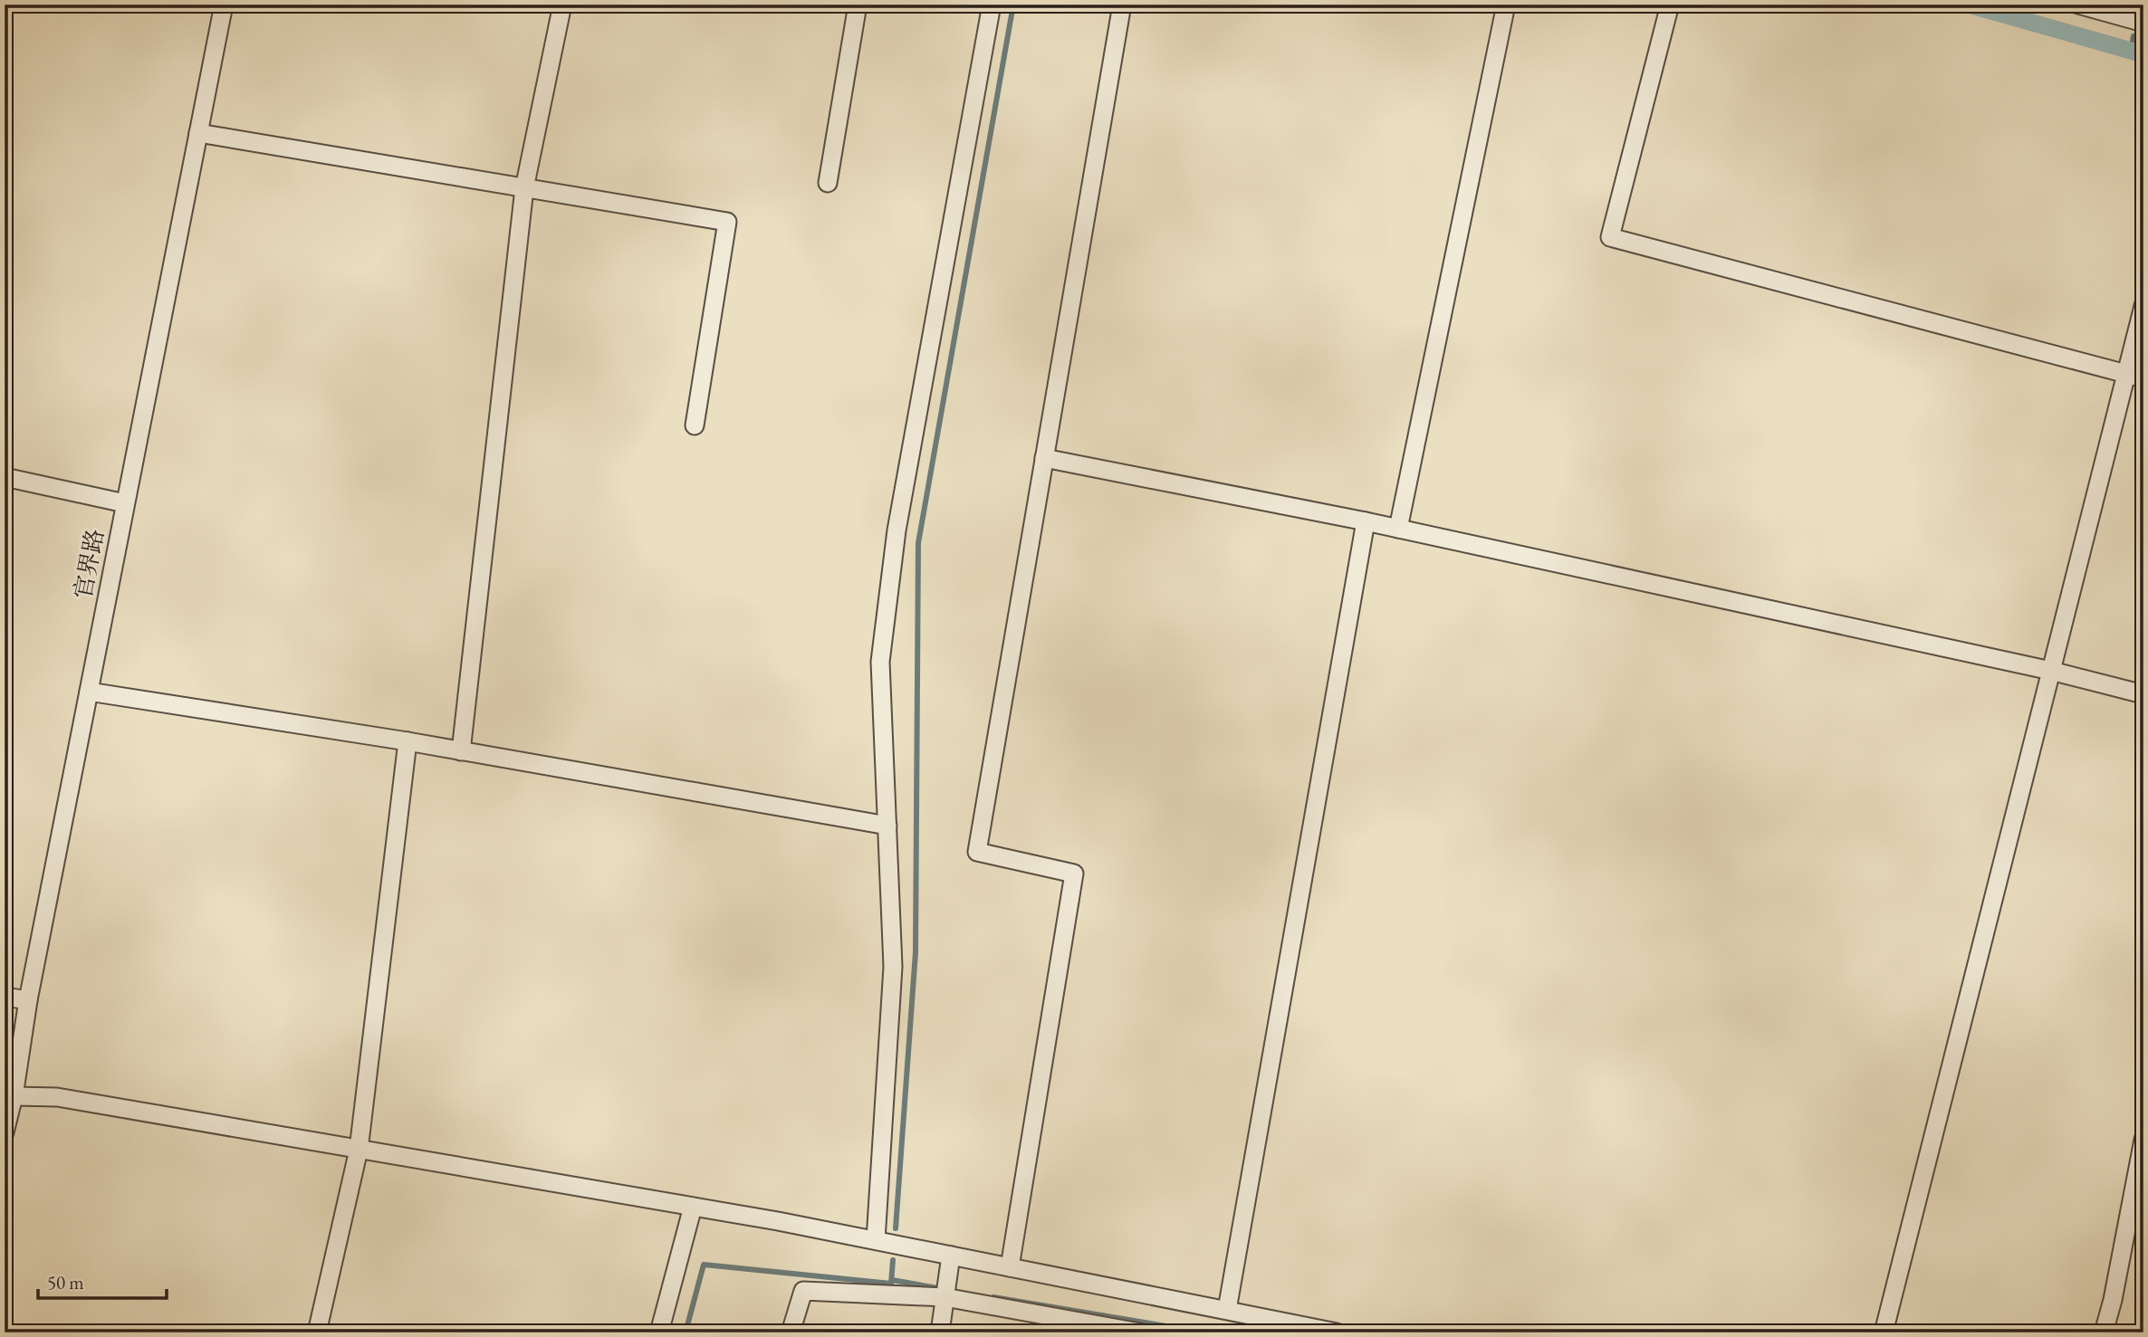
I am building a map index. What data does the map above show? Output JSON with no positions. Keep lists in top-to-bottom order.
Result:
{
  "streets": {
    "street": ["官界路"]
  },
  "scale_bar": "50 m"
}
